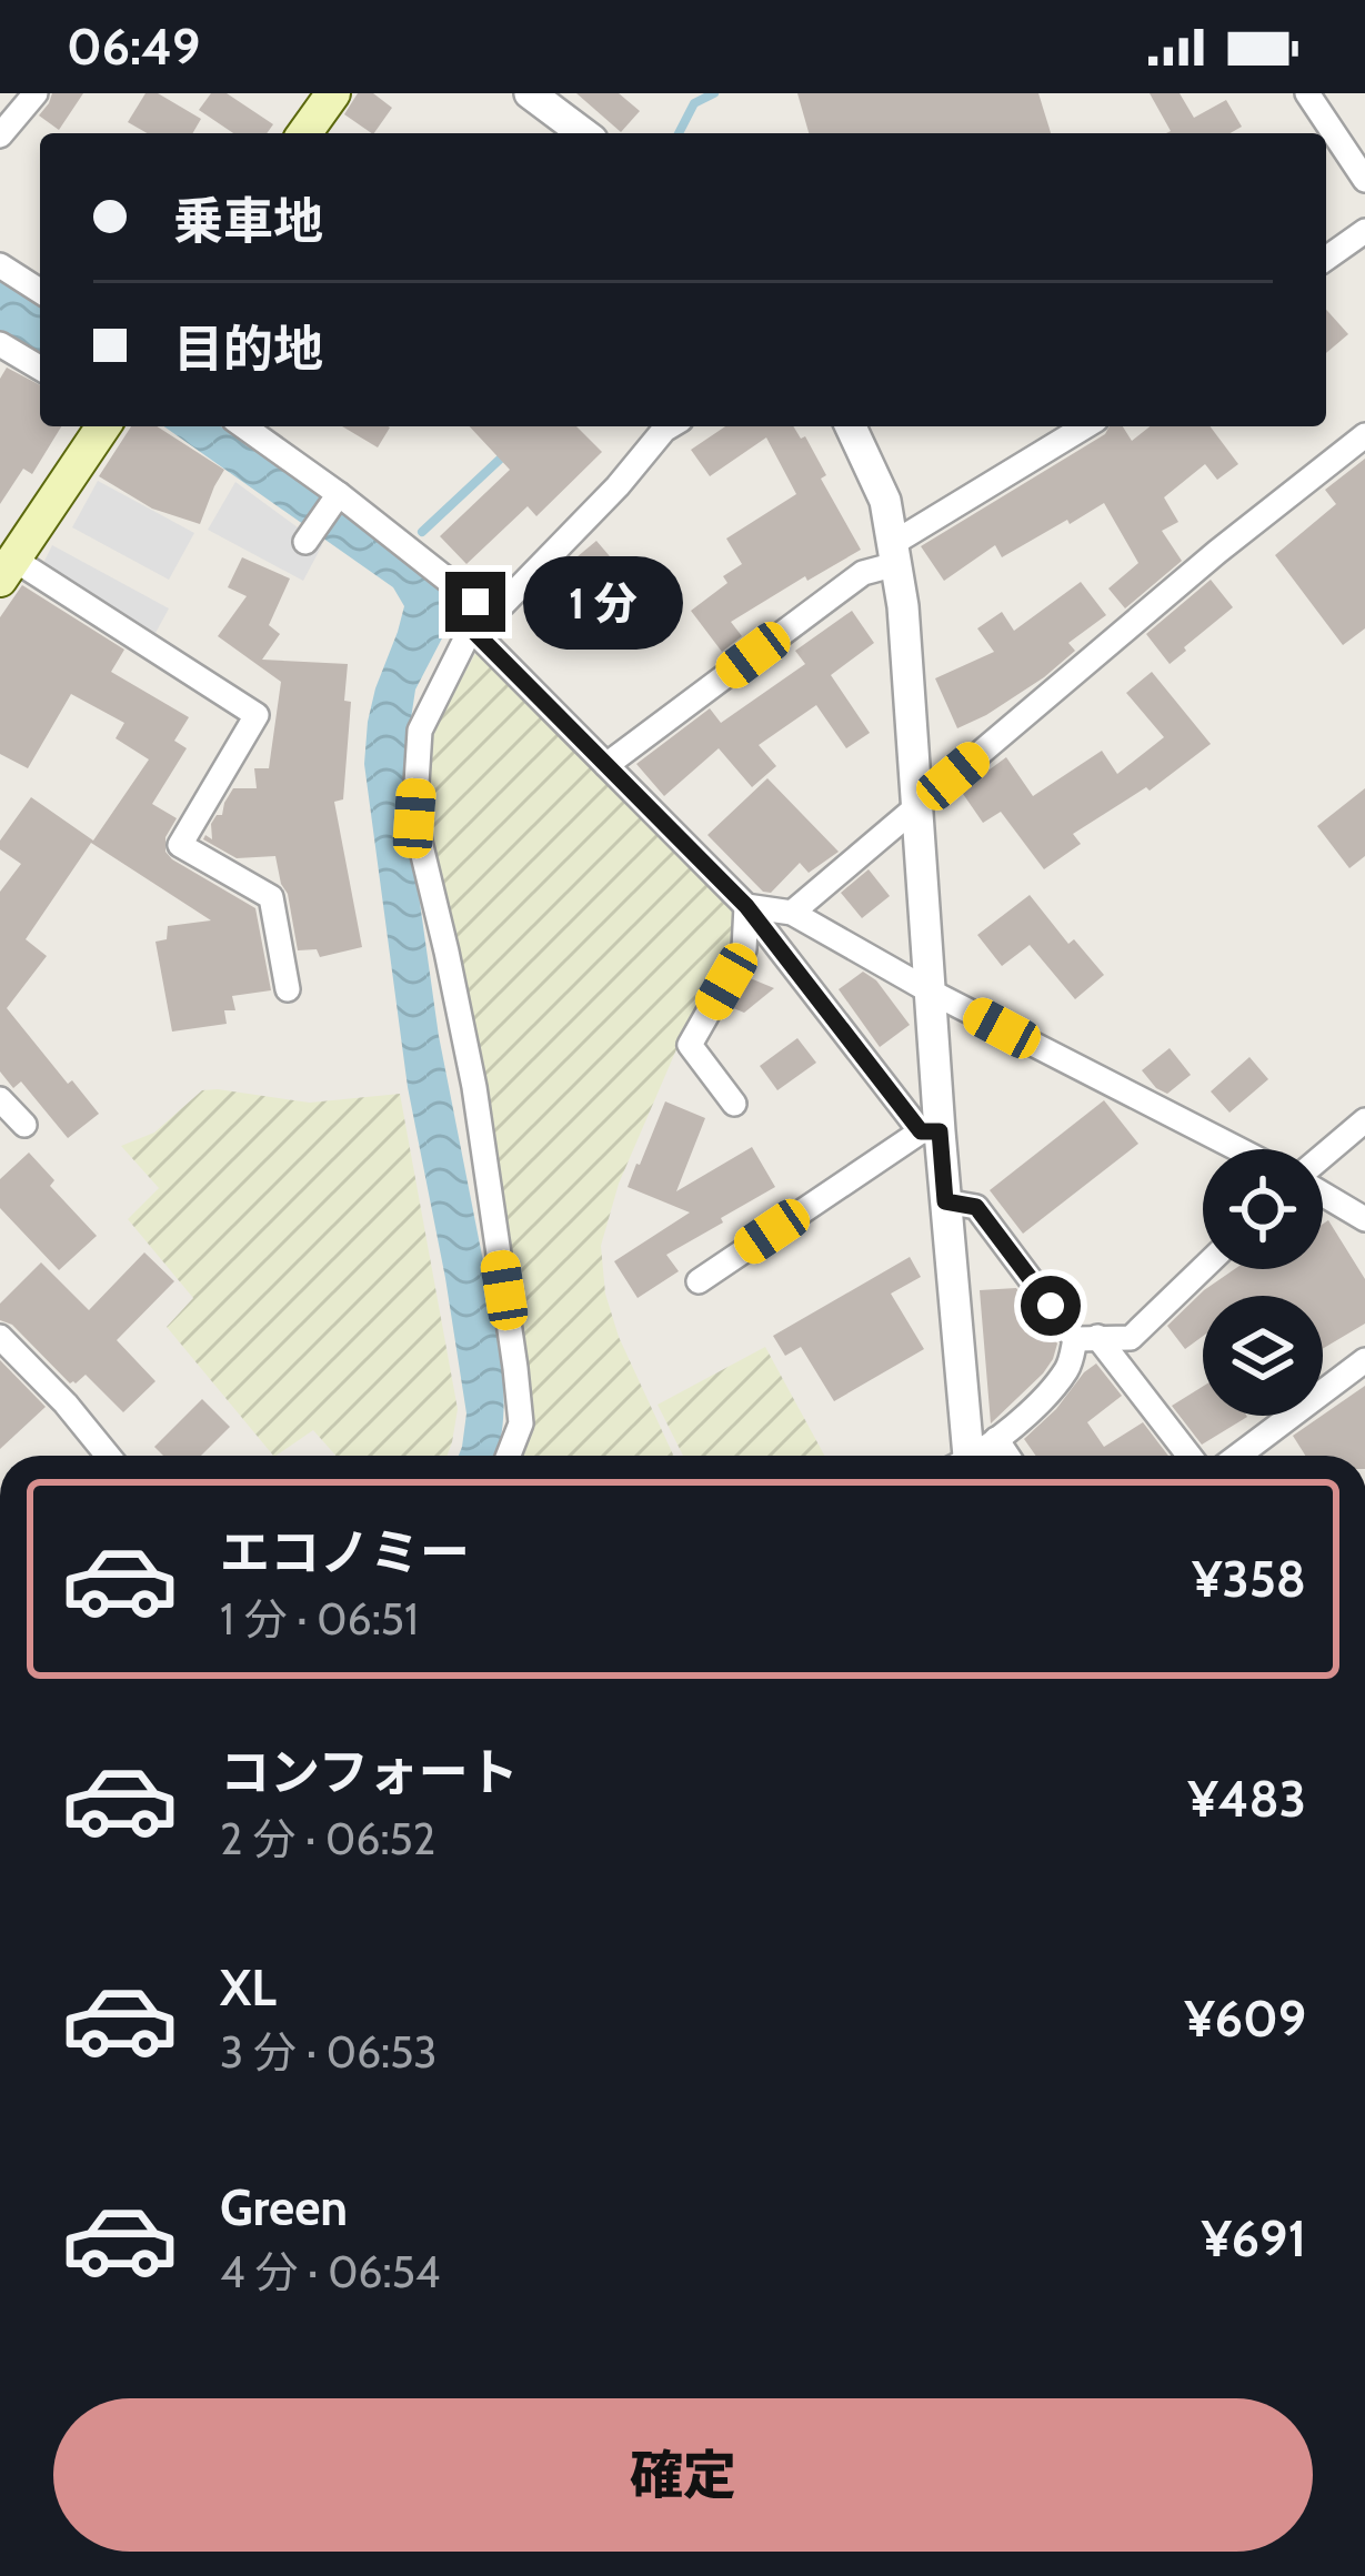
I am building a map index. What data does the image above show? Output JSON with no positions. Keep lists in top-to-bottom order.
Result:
{
  "page": {
    "status": "06:49",
    "banner": ["乗車地", "目的地"],
    "bubble": "1 分",
    "list": [
      {
        "name": "エコノミー",
        "note": "1 分 · 06:51",
        "value": "¥358"
      },
      {
        "name": "コンフォート",
        "note": "2 分 · 06:52",
        "value": "¥483"
      },
      {
        "name": "XL",
        "note": "3 分 · 06:53",
        "value": "¥609"
      },
      {
        "name": "Green",
        "note": "4 分 · 06:54",
        "value": "¥691"
      }
    ],
    "buttons": "確定"
  }
}
